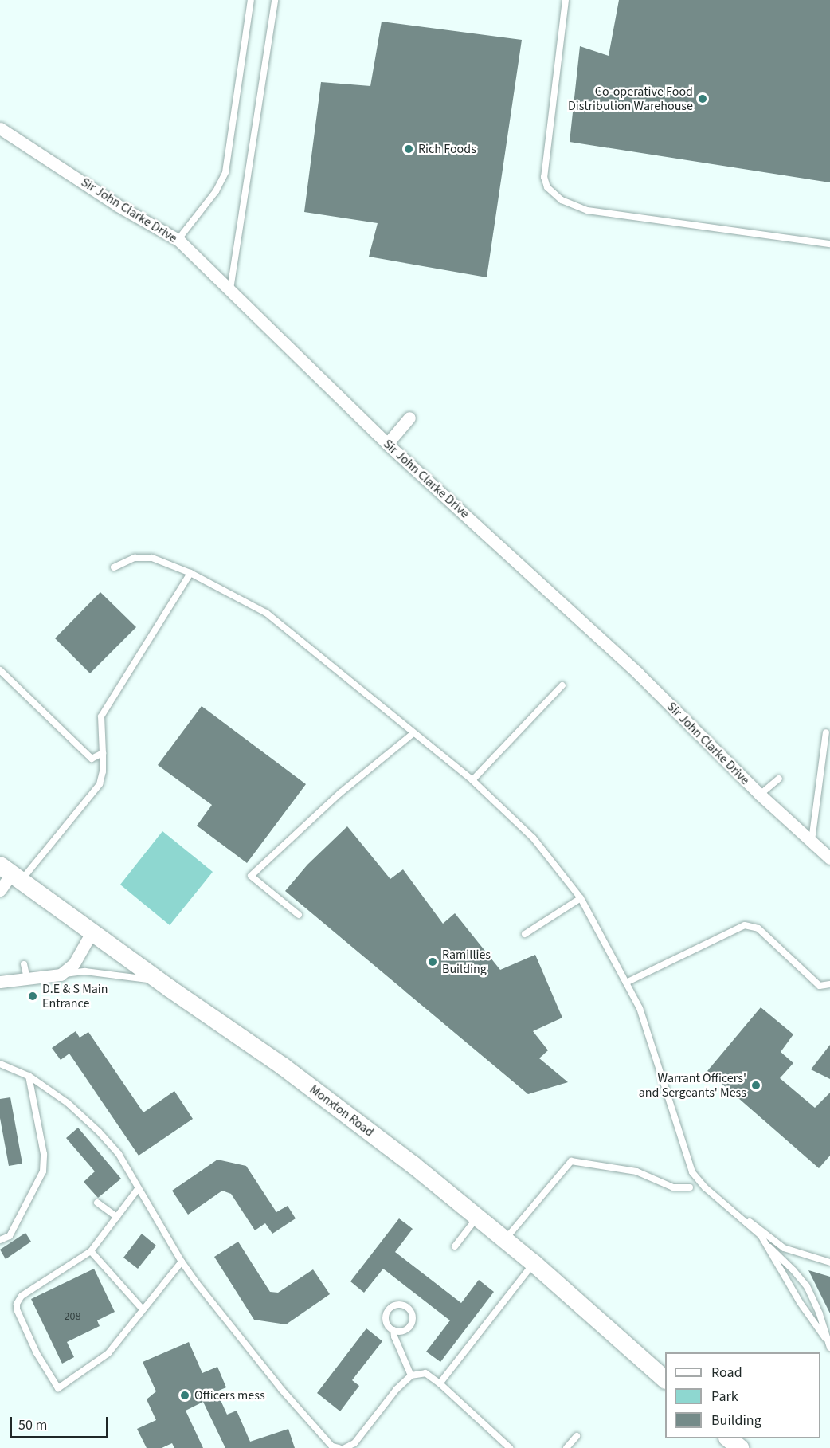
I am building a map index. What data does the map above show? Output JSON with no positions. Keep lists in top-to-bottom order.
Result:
{
  "streets": {
    "street": ["Sir John Clarke Drive", "Monxton Road"]
  },
  "places": [
    "Co-operative Food Distribution Warehouse",
    "Rich Foods",
    "Ramillies Building",
    "D.E & S Main Entrance",
    "Warrant Officers' and Sergeants' Mess",
    "Officers mess"
  ],
  "house_numbers": ["208"],
  "legend": ["Road", "Park", "Building"],
  "scale_bar": "50 m"
}
